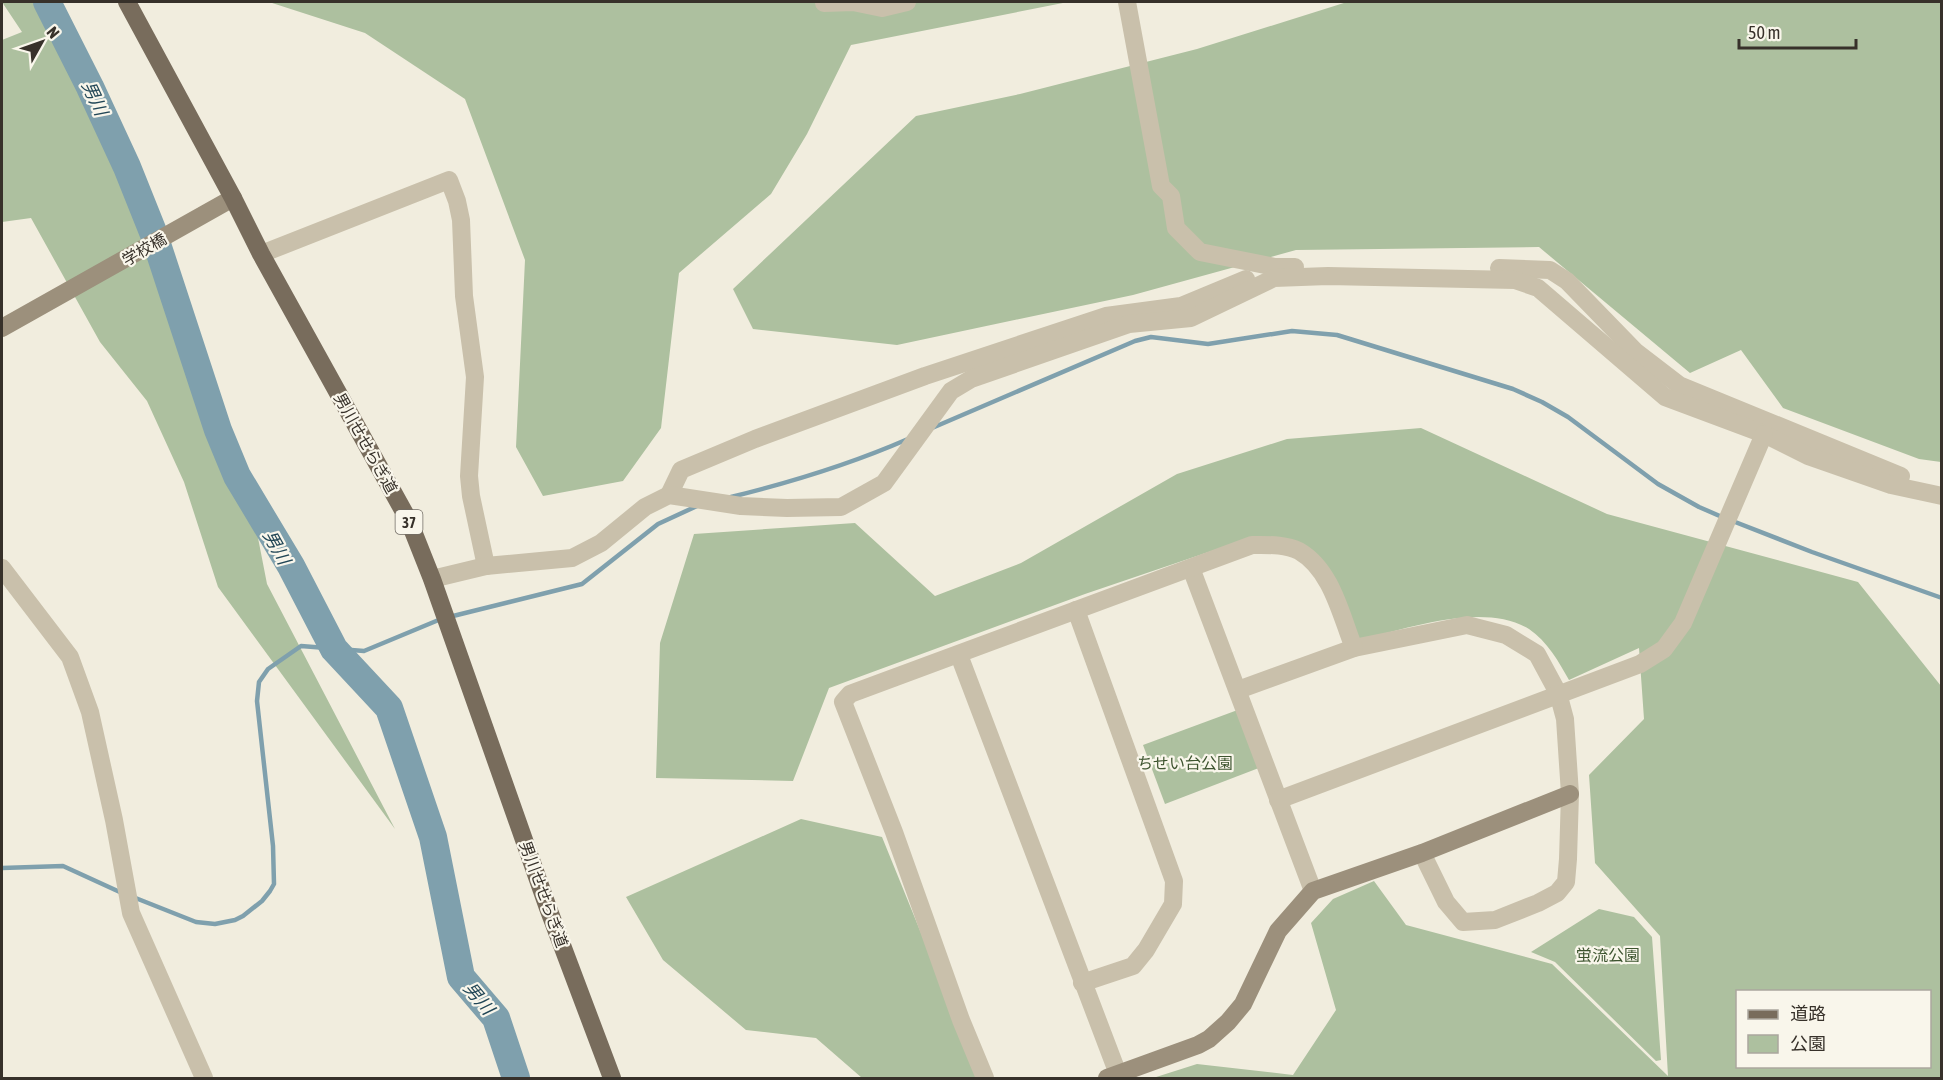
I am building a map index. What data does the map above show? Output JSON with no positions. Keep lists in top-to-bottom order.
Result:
{
  "streets": {
    "main road": ["男川せせらぎ道", "37"],
    "street": ["学校橋"]
  },
  "crossings": [
    ["学校橋", "男川せせらぎ道"]
  ],
  "water": ["男川"],
  "parks": ["ちせい台公園", "蛍流公園"],
  "legend": ["道路", "公園"],
  "scale_bar": "50 m",
  "north": "top right"
}
